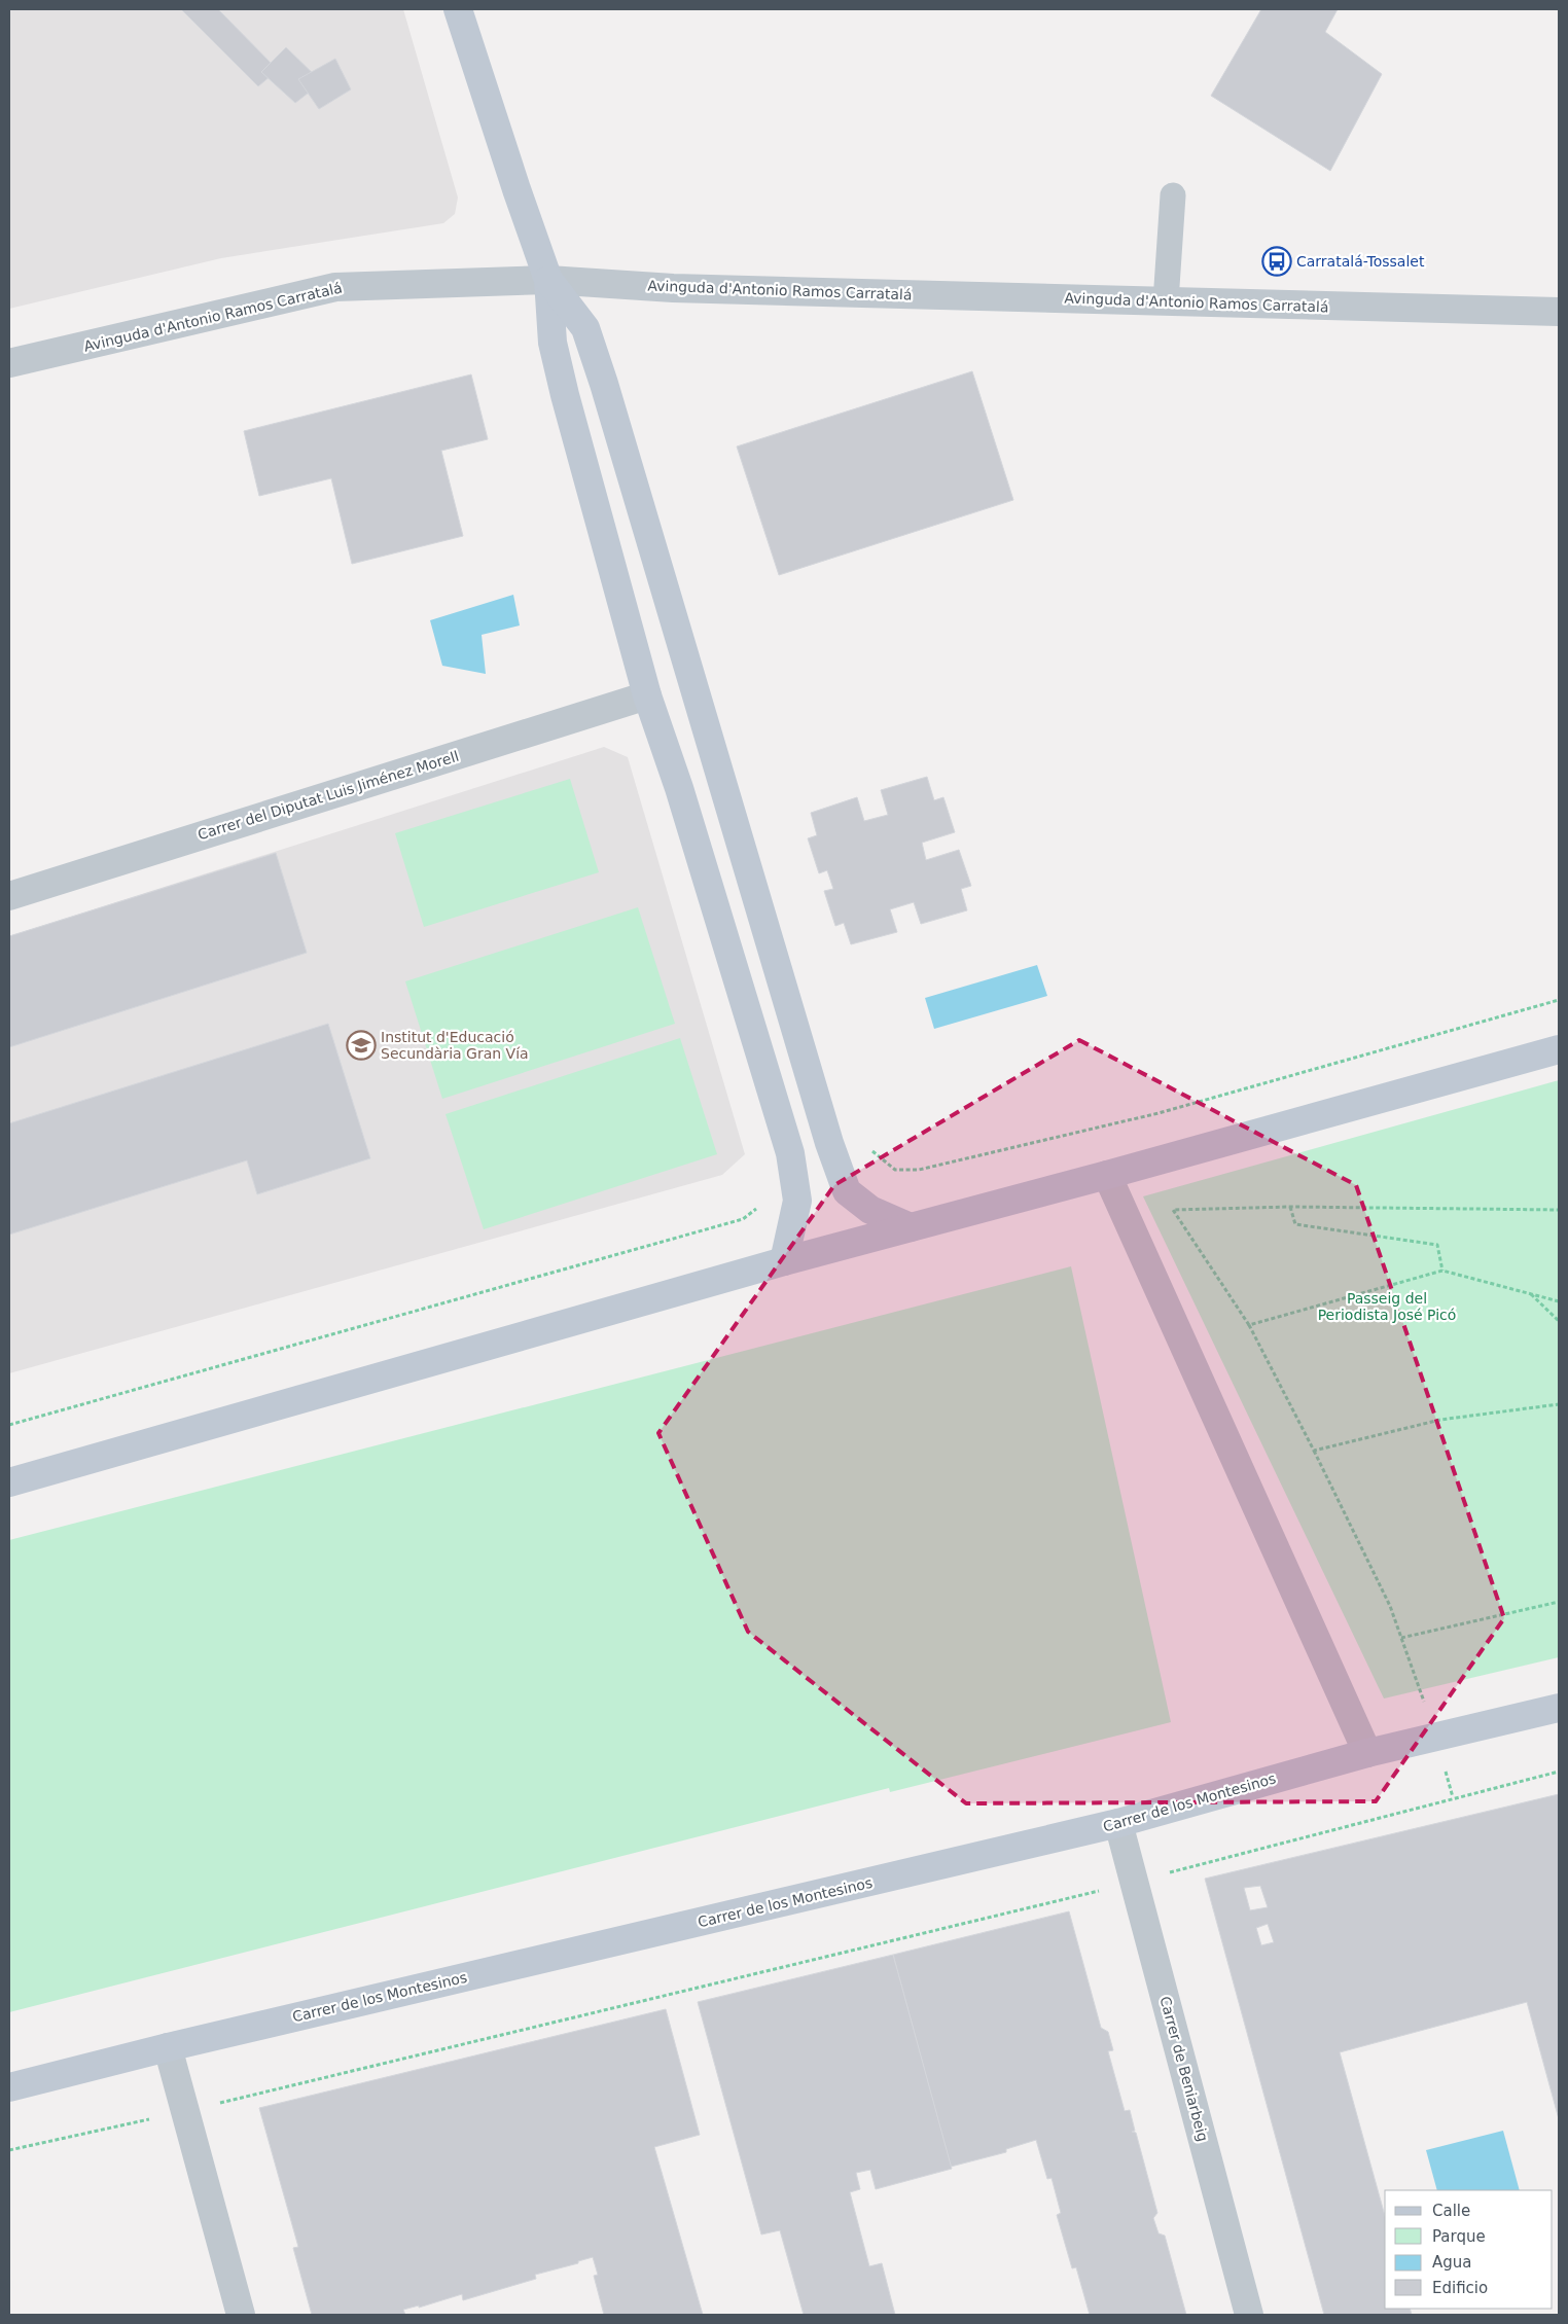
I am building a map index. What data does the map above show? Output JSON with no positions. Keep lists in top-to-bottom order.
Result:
{
  "streets": {
    "main road": ["Carrer de los Montesinos"],
    "street": ["Avinguda d'Antonio Ramos Carratalá", "Carrer del Diputat Luis Jiménez Morell", "Carrer de Beniarbeig"]
  },
  "crossings": [
    ["Carrer de los Montesinos", "Carrer de Beniarbeig"]
  ],
  "parks": ["Passeig del Periodista José Picó"],
  "places": {
    "bus stop": ["Carratalá-Tossalet"],
    "school or university": ["Institut d'Educació Secundària Gran Vía"]
  },
  "legend": [
    "Calle",
    "Parque",
    "Agua",
    "Edificio"
  ]
}
